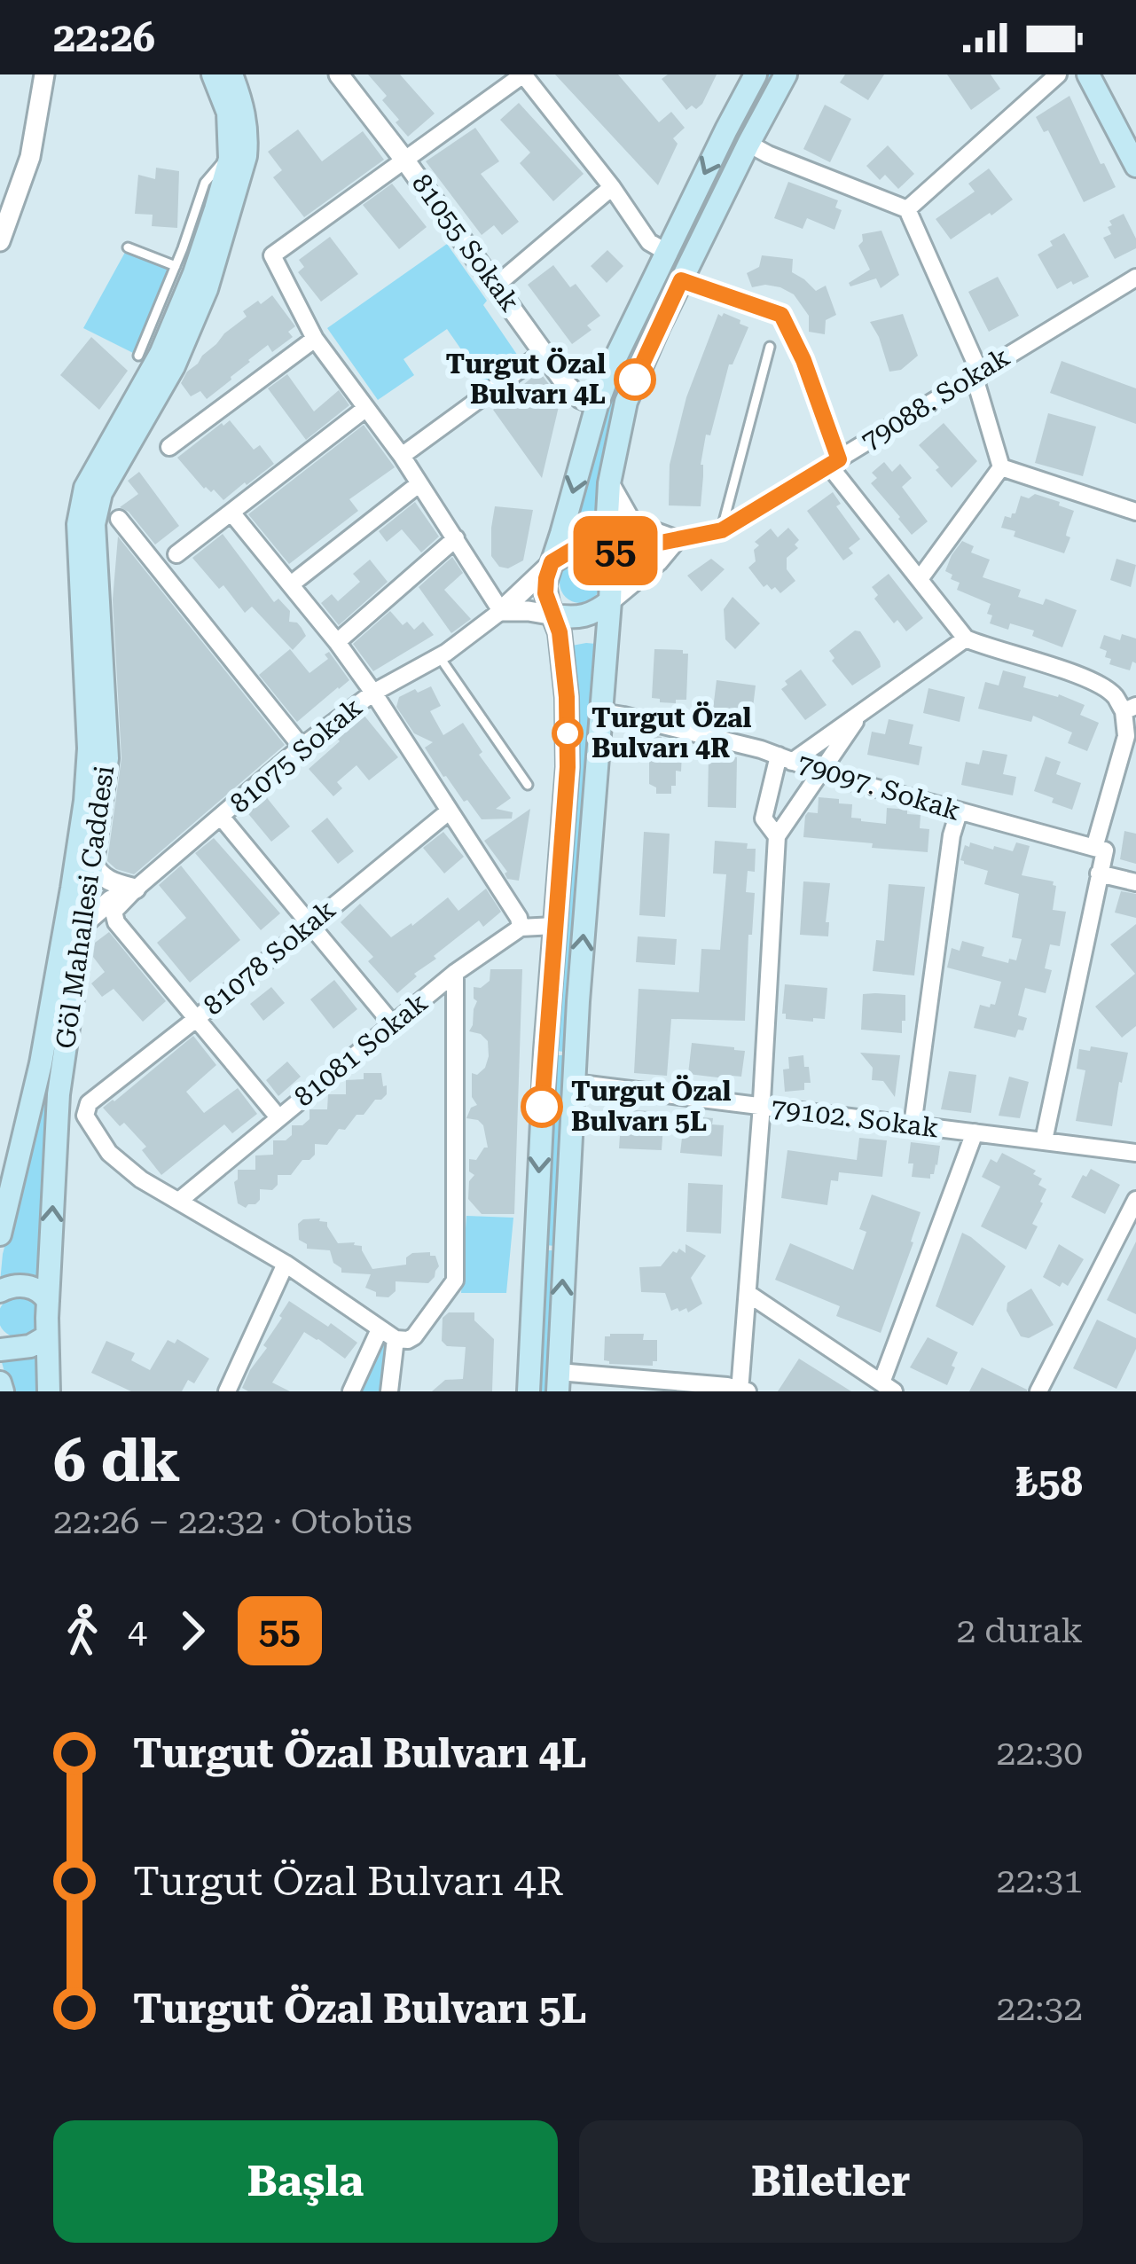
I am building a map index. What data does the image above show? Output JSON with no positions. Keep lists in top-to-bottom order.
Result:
{
  "streets": {
    "main road": ["Göl Mahallesi Caddesi"],
    "street": [
      "81055 Sokak",
      "79088. Sokak",
      "81075 Sokak",
      "79097. Sokak",
      "81078 Sokak",
      "81081 Sokak",
      "79102. Sokak"
    ]
  },
  "crossings": [
    ["81075 Sokak", "81078 Sokak"],
    ["81078 Sokak", "81081 Sokak"]
  ],
  "places": ["Turgut Özal Bulvarı 4L", "Turgut Özal Bulvarı 4R", "Turgut Özal Bulvarı 5L"],
  "lines": ["bus line 55"],
  "page": {
    "status": "22:26",
    "on_map": "55",
    "heading": ["6 dk", "22:26 – 22:32 · Otobüs", "₺58"],
    "legs": ["4", "55", "2 durak"],
    "list": [
      {
        "name": "Turgut Özal Bulvarı 4L",
        "value": "22:30"
      },
      {
        "name": "Turgut Özal Bulvarı 4R",
        "value": "22:31"
      },
      {
        "name": "Turgut Özal Bulvarı 5L",
        "value": "22:32"
      }
    ],
    "buttons": ["Başla", "Biletler"]
  }
}
